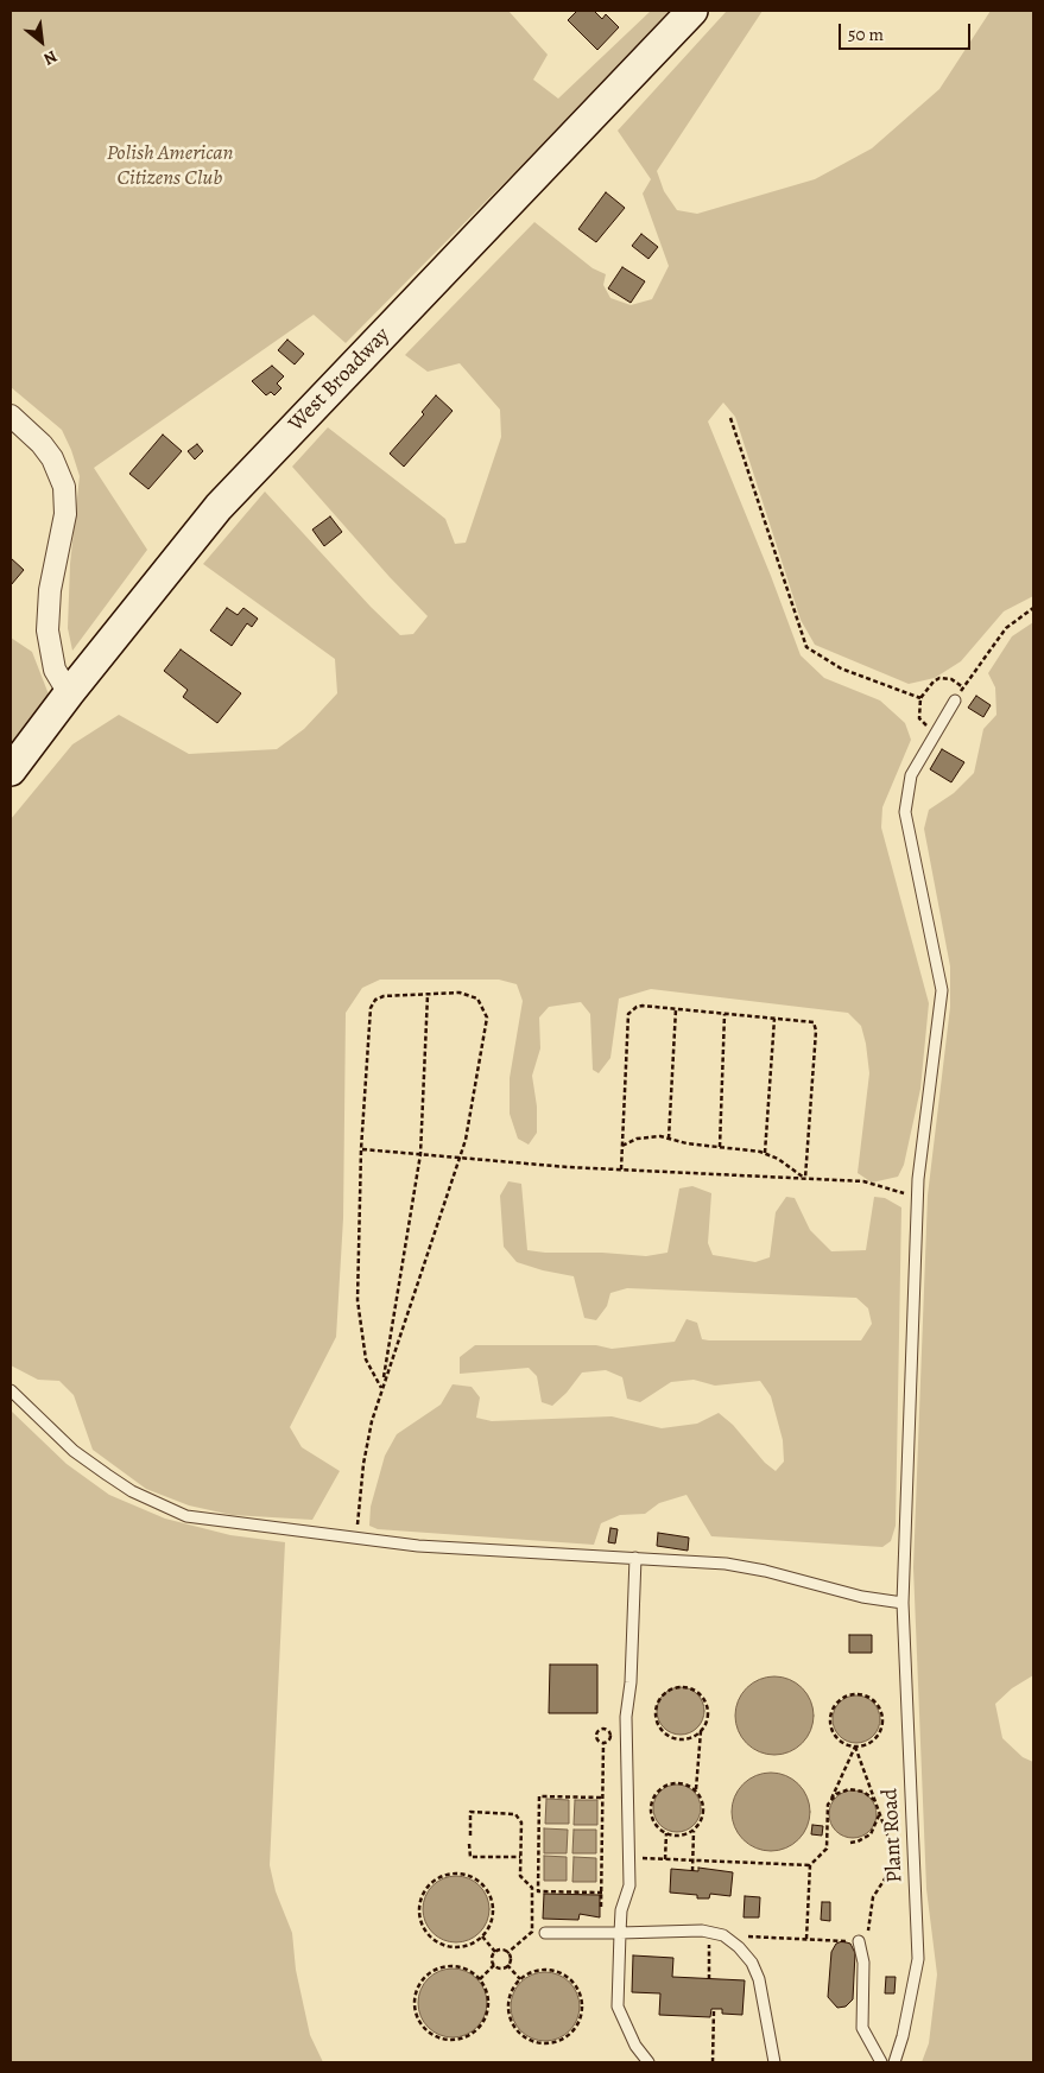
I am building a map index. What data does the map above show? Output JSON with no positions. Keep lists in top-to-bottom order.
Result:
{
  "streets": {
    "main road": ["West Broadway"],
    "lane": ["Plant Road"]
  },
  "parks": ["Polish American Citizens Club"],
  "scale_bar": "50 m",
  "north": "bottom right"
}
